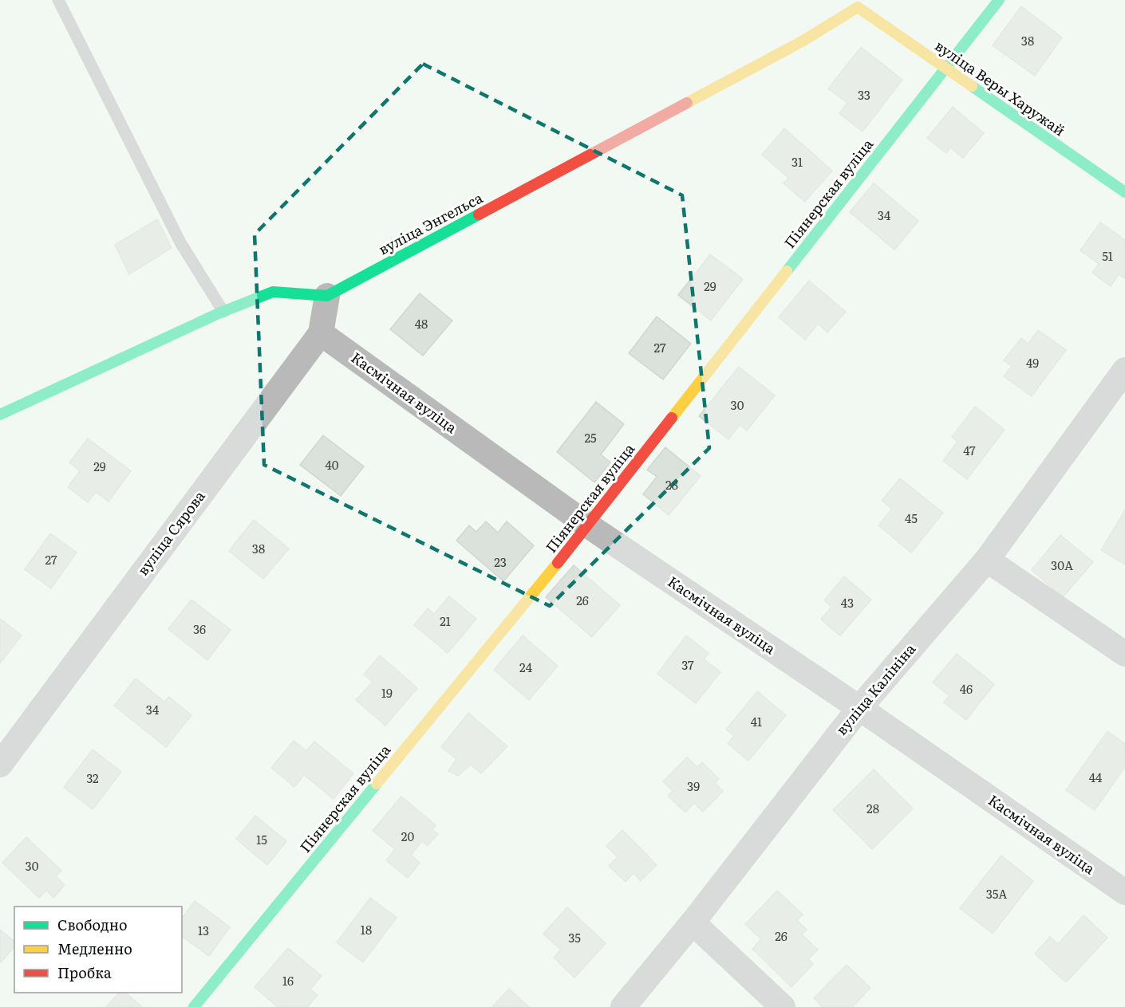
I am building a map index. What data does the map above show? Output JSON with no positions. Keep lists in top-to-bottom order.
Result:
{
  "streets": {
    "street": [
      "вуліца Веры Харужай",
      "Піянерская вуліца",
      "вуліца Энгельса",
      "Касмічная вуліца",
      "вуліца Сярова",
      "вуліца Калініна"
    ]
  },
  "crossings": [
    ["вуліца Веры Харужай", "Піянерская вуліца"],
    ["вуліца Веры Харужай", "вуліца Энгельса"],
    ["Піянерская вуліца", "Касмічная вуліца"],
    ["вуліца Энгельса", "вуліца Сярова"],
    ["Касмічная вуліца", "вуліца Сярова"],
    ["Касмічная вуліца", "вуліца Калініна"]
  ],
  "house_numbers": [
    "38",
    "33",
    "31",
    "34",
    "51",
    "29",
    "48",
    "27",
    "49",
    "30",
    "25",
    "47",
    "40",
    "29",
    "28",
    "45",
    "38",
    "27",
    "23",
    "30А",
    "26",
    "43",
    "21",
    "36",
    "37",
    "24",
    "46",
    "19",
    "34",
    "41",
    "44",
    "32",
    "39",
    "28",
    "20",
    "15",
    "30",
    "35А",
    "18",
    "13",
    "26",
    "35",
    "16"
  ],
  "legend": ["Свободно", "Медленно", "Пробка"]
}
